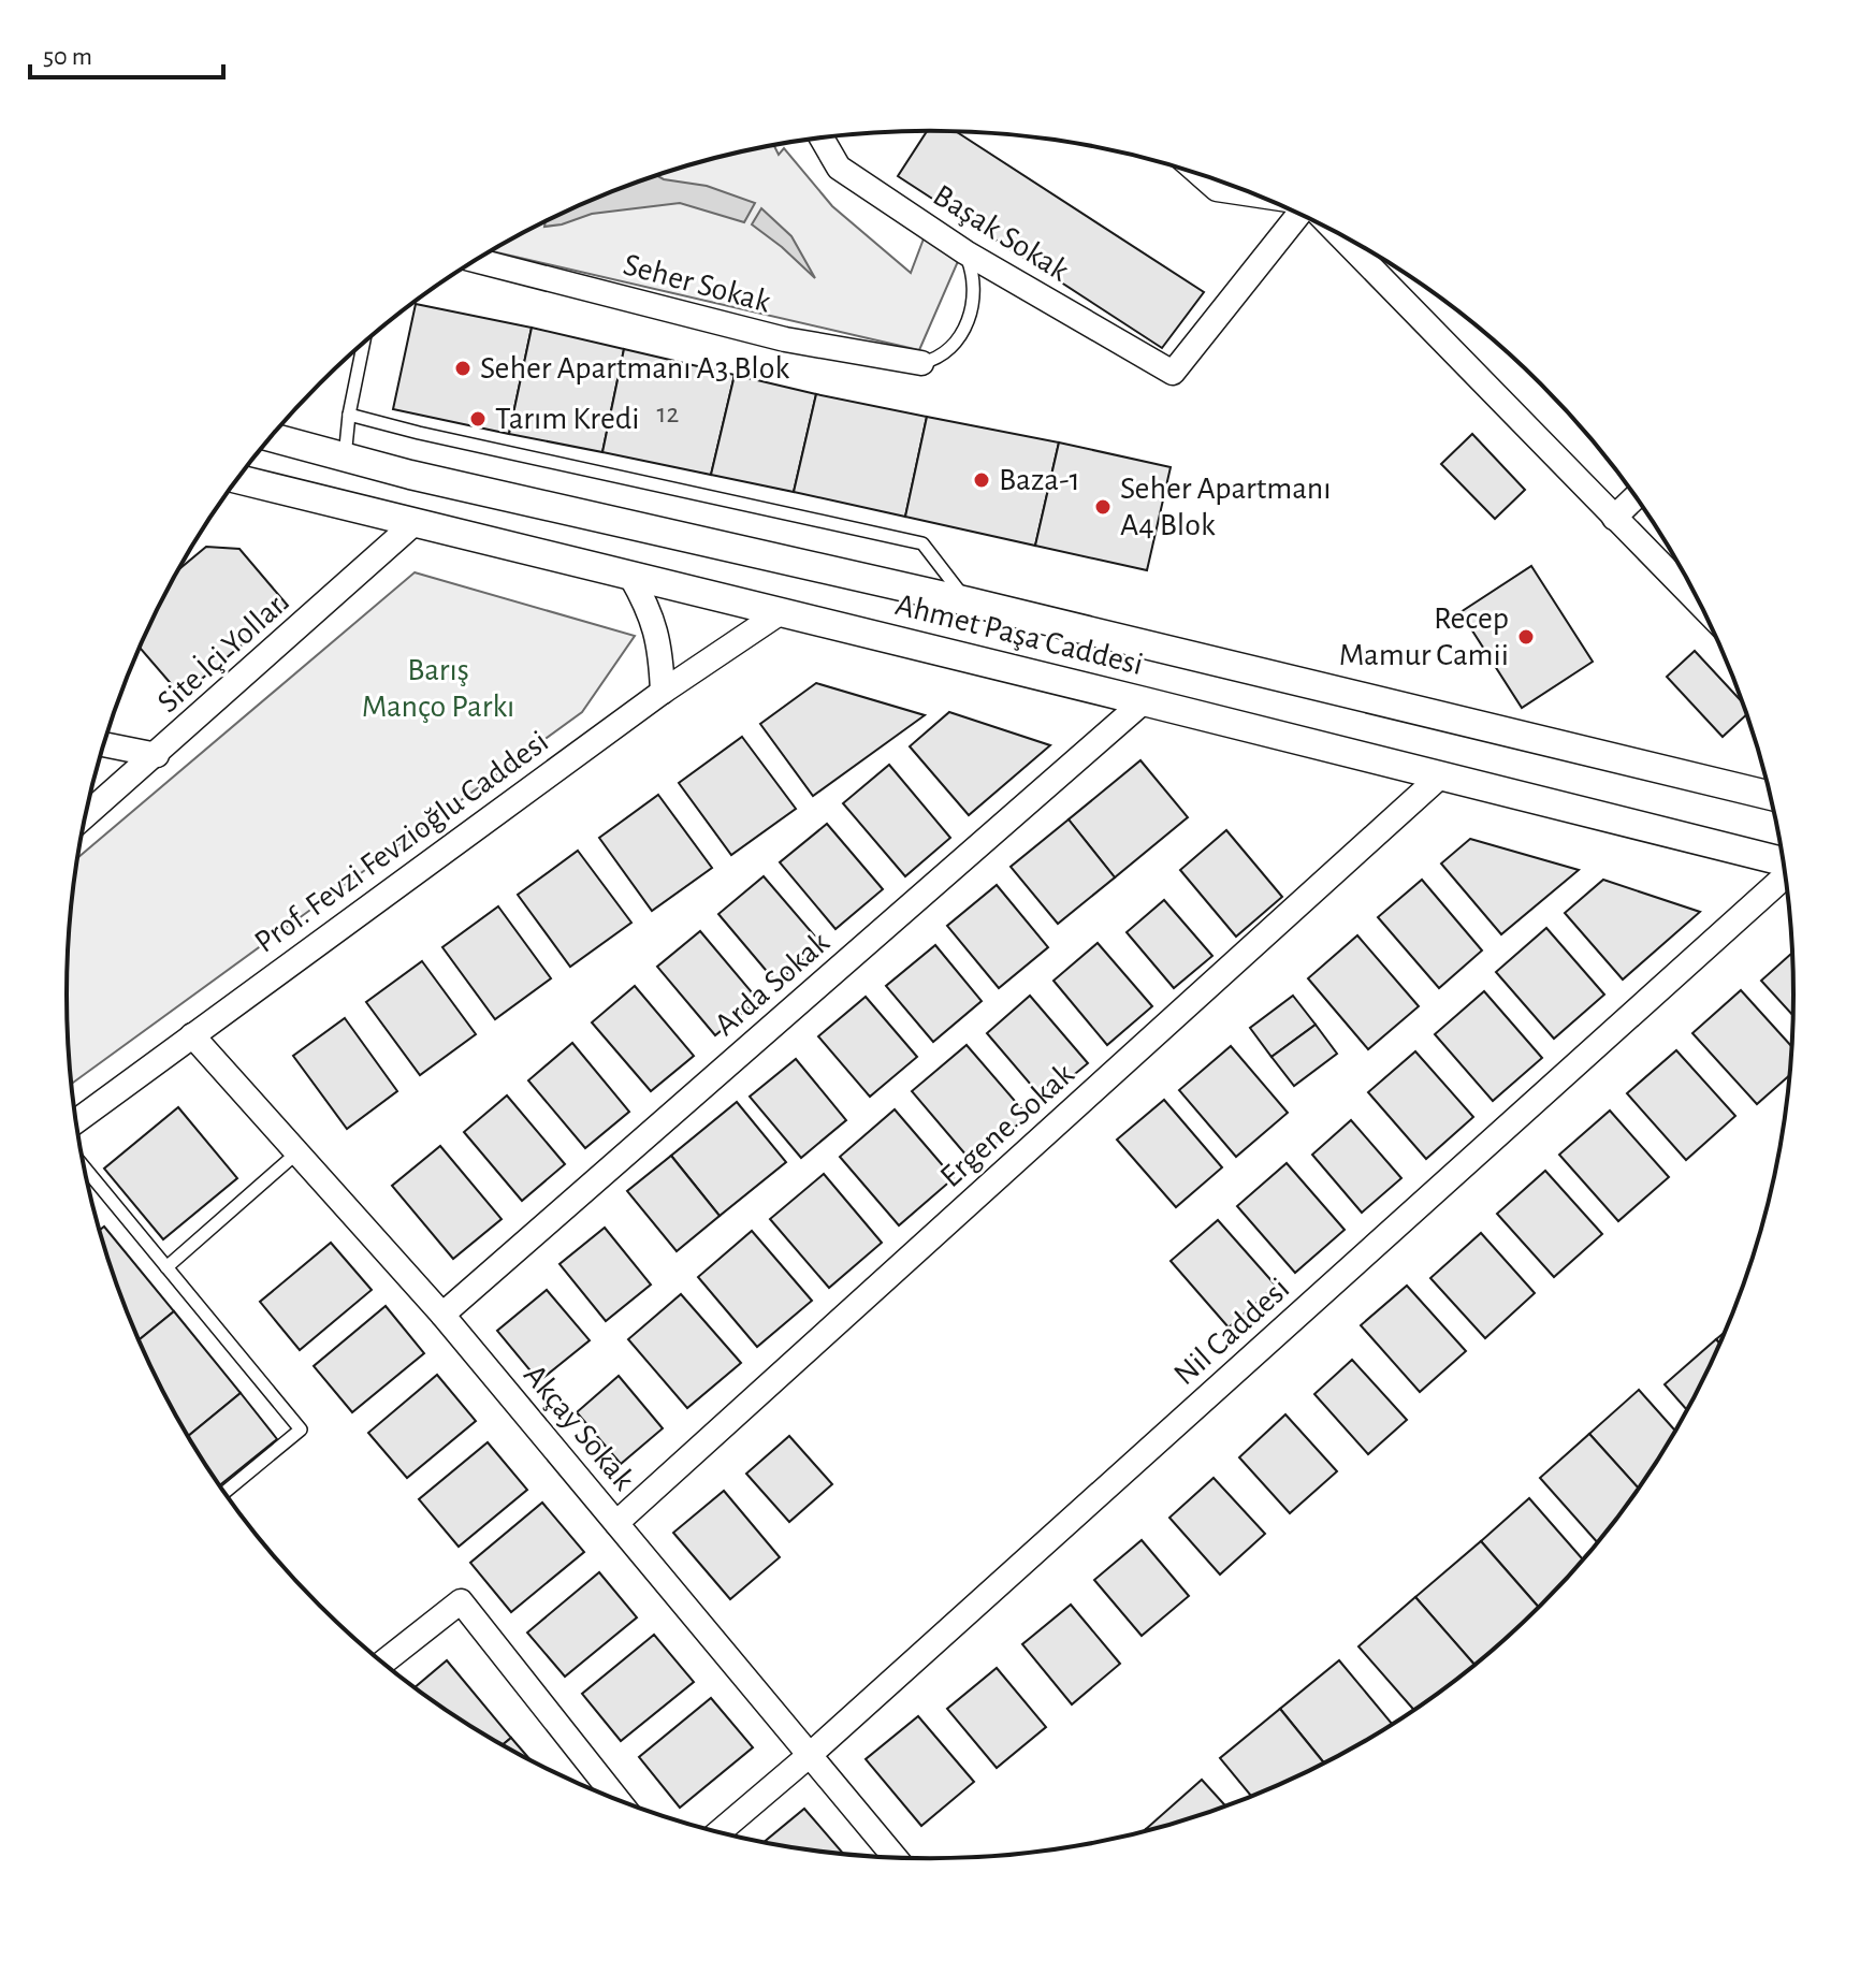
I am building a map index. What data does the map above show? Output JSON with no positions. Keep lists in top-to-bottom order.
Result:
{
  "streets": {
    "street": [
      "Başak Sokak",
      "Seher Sokak",
      "Ahmet Paşa Caddesi",
      "Site İçi Yollar",
      "Prof. Fevzi Fevzioğlu Caddesi",
      "Arda Sokak",
      "Ergene Sokak",
      "Nil Caddesi",
      "Akçay Sokak"
    ]
  },
  "crossings": [
    ["Ahmet Paşa Caddesi", "Site İçi Yollar"],
    ["Ahmet Paşa Caddesi", "Prof. Fevzi Fevzioğlu Caddesi"],
    ["Ahmet Paşa Caddesi", "Arda Sokak"],
    ["Ahmet Paşa Caddesi", "Ergene Sokak"],
    ["Prof. Fevzi Fevzioğlu Caddesi", "Akçay Sokak"],
    ["Arda Sokak", "Akçay Sokak"],
    ["Ergene Sokak", "Akçay Sokak"],
    ["Nil Caddesi", "Akçay Sokak"]
  ],
  "parks": ["Barış Manço Parkı"],
  "places": [
    "Seher Apartmanı A3 Blok",
    "Tarım Kredi",
    "Baza-1",
    "Seher Apartmanı A4 Blok",
    "Recep Mamur Camii"
  ],
  "house_numbers": ["12"],
  "scale_bar": "50 m"
}
